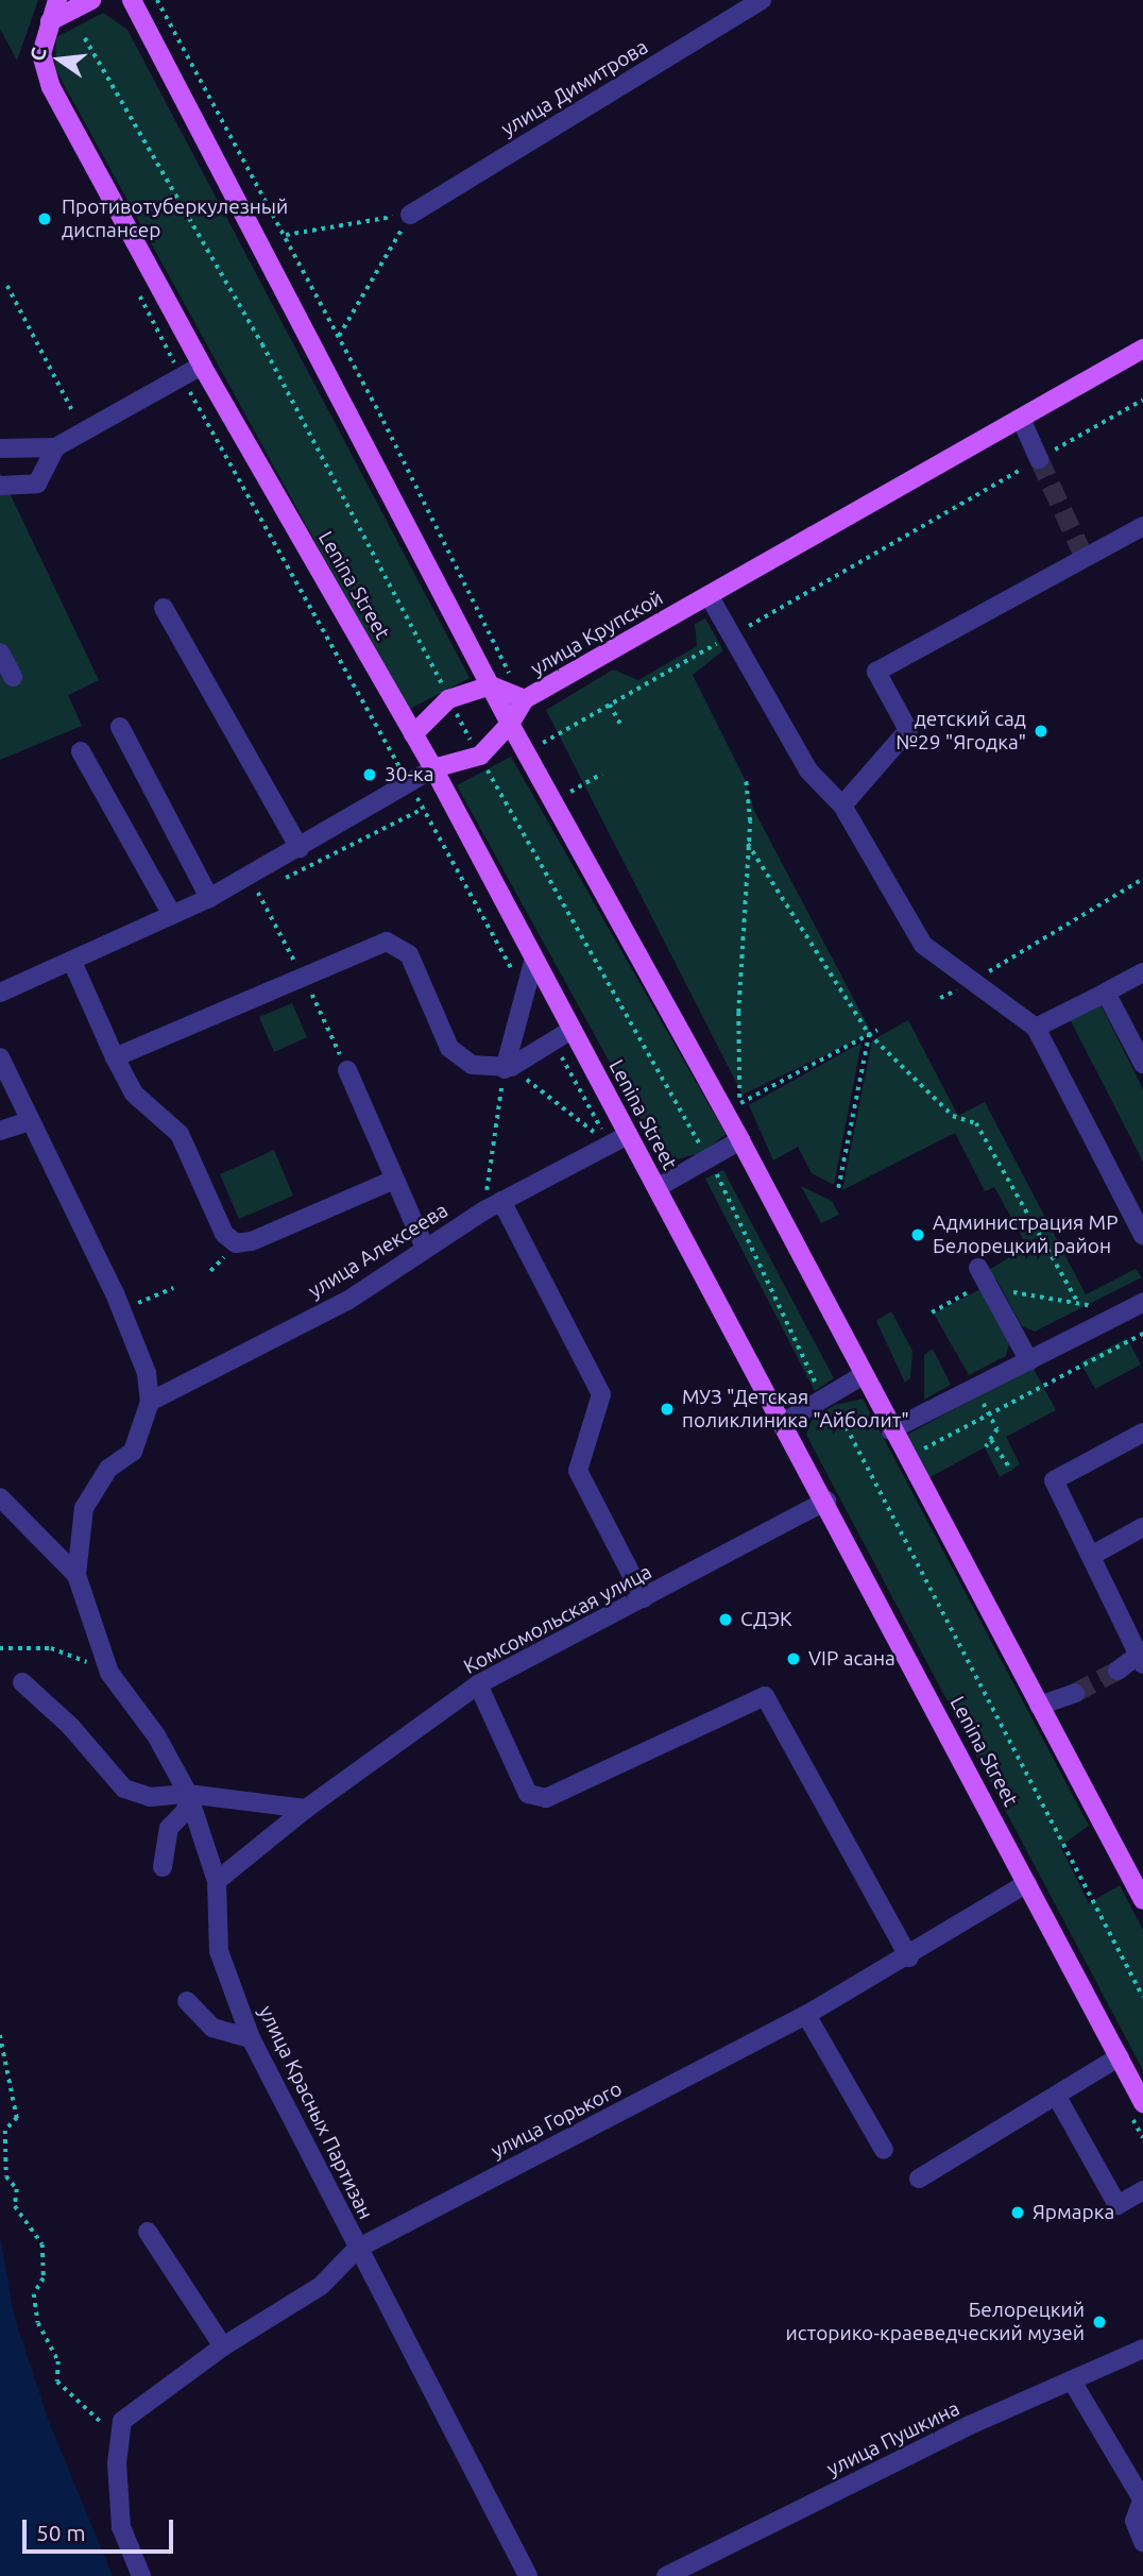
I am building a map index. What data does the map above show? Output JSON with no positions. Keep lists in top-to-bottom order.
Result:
{
  "streets": {
    "main road": ["Lenina Street", "улица Крупской"],
    "street": [
      "улица Димитрова",
      "улица Алексеева",
      "Комсомольская улица",
      "улица Красных Партизан",
      "улица Горького",
      "улица Пушкина"
    ]
  },
  "crossings": [
    ["Lenina Street", "улица Алексеева"],
    ["Lenina Street", "Комсомольская улица"],
    ["Lenina Street", "улица Горького"],
    ["Комсомольская улица", "улица Красных Партизан"],
    ["улица Красных Партизан", "улица Горького"]
  ],
  "places": [
    "Противотуберкулезный диспансер",
    "детский сад №29 \"Ягодка\"",
    "30-ка",
    "Администрация МР Белорецкий район",
    "МУЗ \"Детская поликлиника \"Айболит\"",
    "СДЭК",
    "VIP асана",
    "Ярмарка",
    "Белорецкий историко-краеведческий музей"
  ],
  "scale_bar": "50 m",
  "north": "left"
}
